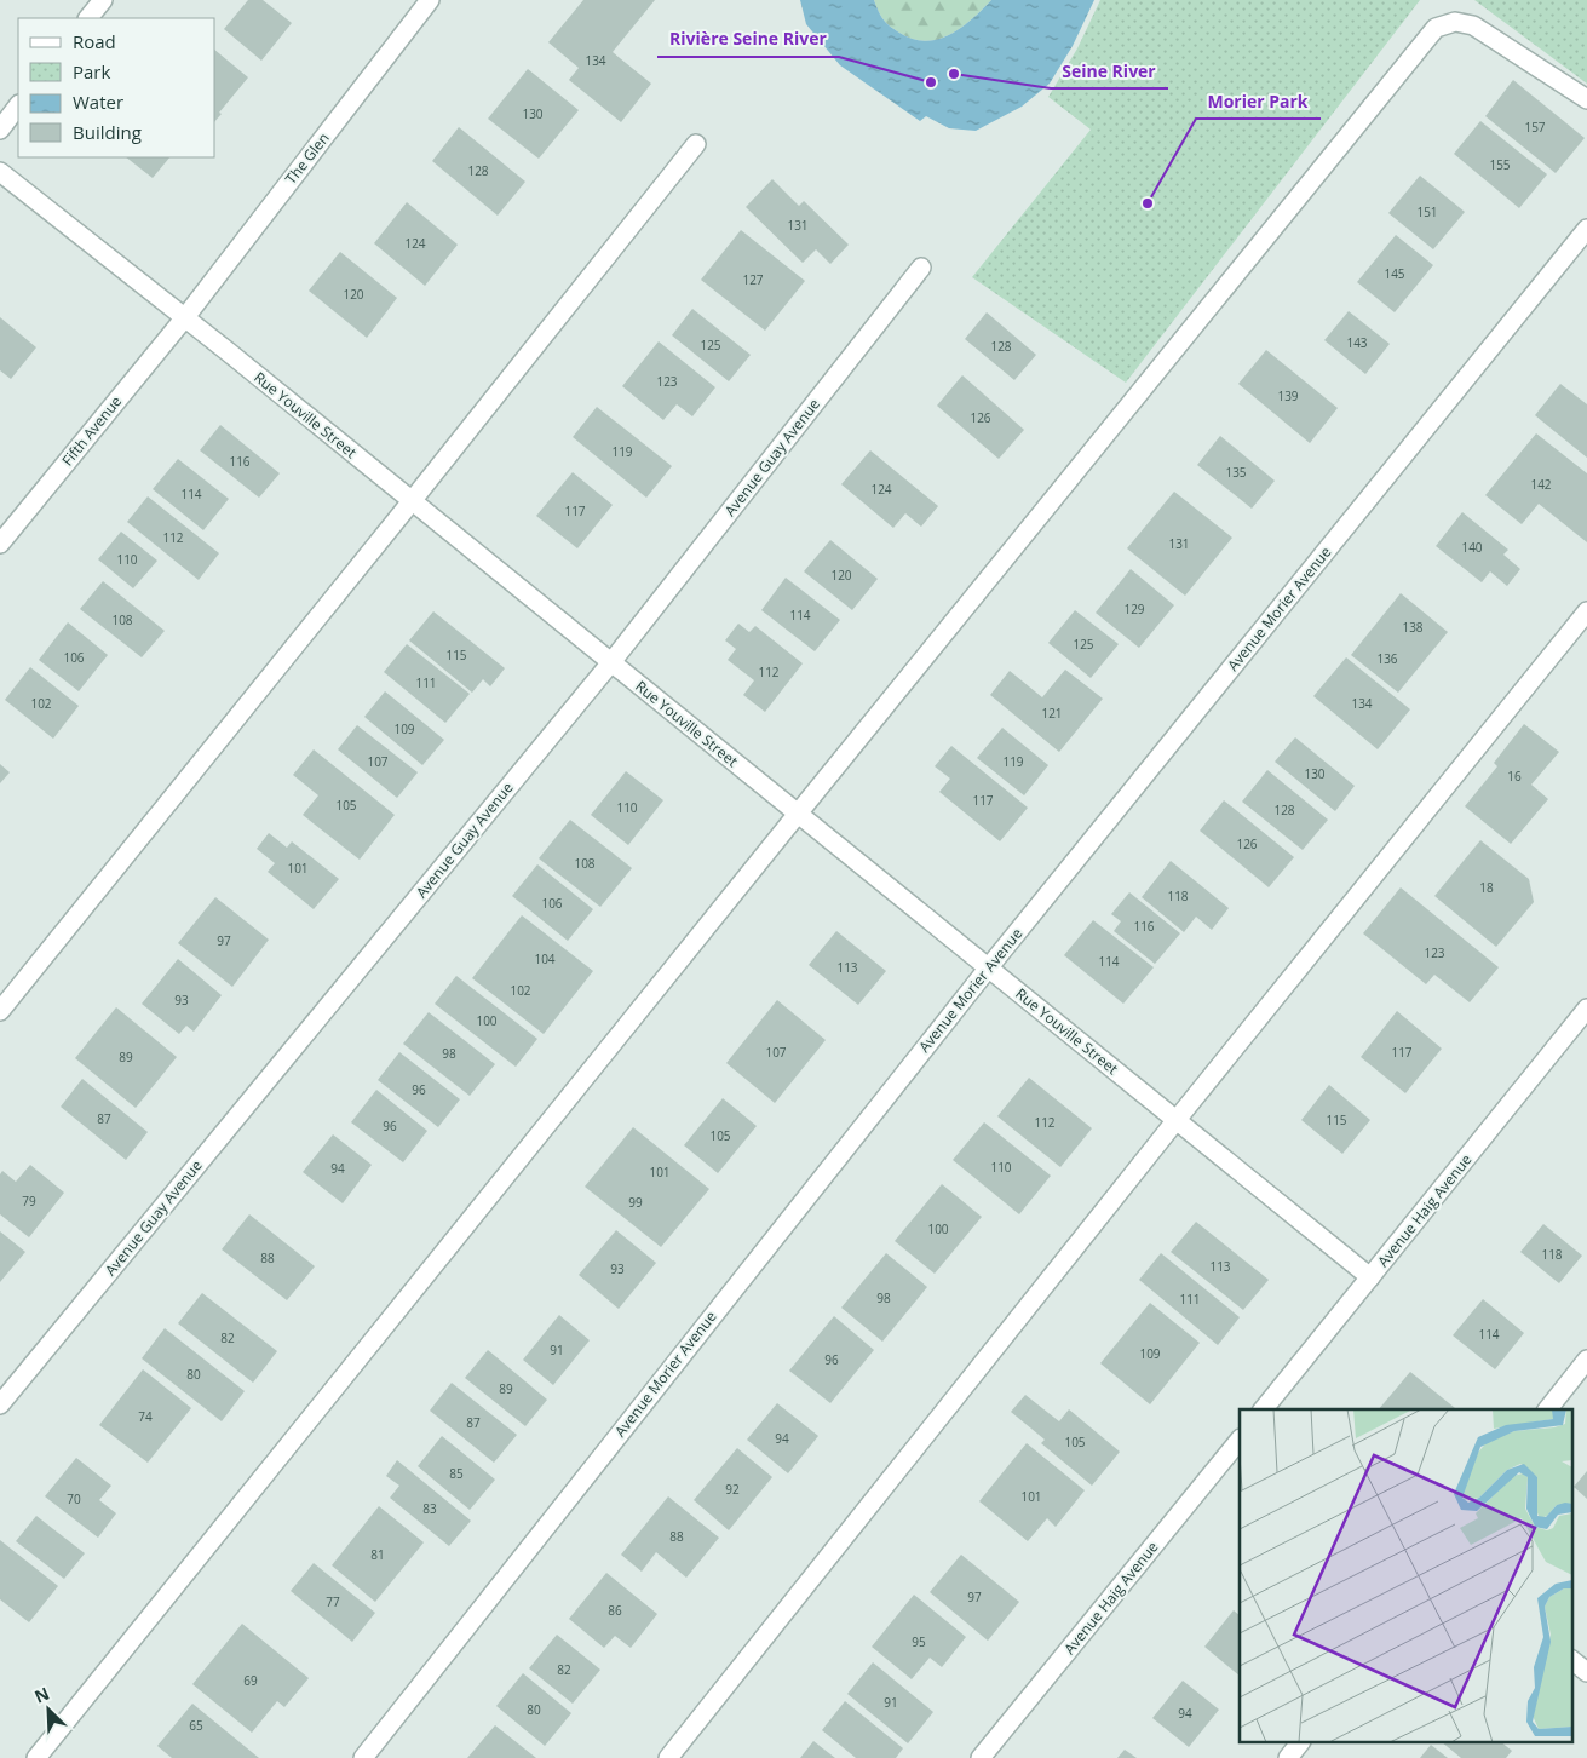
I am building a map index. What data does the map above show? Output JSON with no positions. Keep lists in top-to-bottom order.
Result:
{
  "streets": {
    "street": [
      "The Glen",
      "Rue Youville Street",
      "Fifth Avenue",
      "Avenue Guay Avenue",
      "Avenue Morier Avenue",
      "Avenue Haig Avenue"
    ]
  },
  "crossings": [
    ["The Glen", "Rue Youville Street"],
    ["The Glen", "Fifth Avenue"],
    ["Rue Youville Street", "Fifth Avenue"],
    ["Rue Youville Street", "Avenue Guay Avenue"],
    ["Rue Youville Street", "Avenue Morier Avenue"],
    ["Rue Youville Street", "Avenue Haig Avenue"]
  ],
  "places": ["Seine River", "Rivière Seine River", "Morier Park"],
  "house_numbers": [
    "134",
    "130",
    "157",
    "155",
    "128",
    "151",
    "131",
    "124",
    "145",
    "127",
    "120",
    "143",
    "125",
    "128",
    "123",
    "139",
    "126",
    "119",
    "116",
    "135",
    "142",
    "124",
    "114",
    "117",
    "112",
    "131",
    "140",
    "110",
    "120",
    "129",
    "114",
    "108",
    "138",
    "125",
    "115",
    "106",
    "136",
    "112",
    "111",
    "102",
    "134",
    "121",
    "109",
    "107",
    "119",
    "130",
    "16",
    "117",
    "105",
    "110",
    "128",
    "126",
    "108",
    "101",
    "18",
    "118",
    "106",
    "116",
    "97",
    "123",
    "104",
    "114",
    "113",
    "102",
    "93",
    "100",
    "107",
    "117",
    "98",
    "89",
    "96",
    "87",
    "115",
    "112",
    "96",
    "105",
    "110",
    "94",
    "101",
    "79",
    "99",
    "100",
    "118",
    "88",
    "113",
    "93",
    "98",
    "111",
    "114",
    "82",
    "91",
    "109",
    "96",
    "80",
    "89",
    "74",
    "87",
    "94",
    "105",
    "85",
    "92",
    "101",
    "70",
    "83",
    "88",
    "81",
    "97",
    "77",
    "86",
    "95",
    "82",
    "69",
    "91",
    "80",
    "94",
    "65"
  ],
  "legend": [
    "Road",
    "Park",
    "Water",
    "Building"
  ],
  "north": "top left"
}
